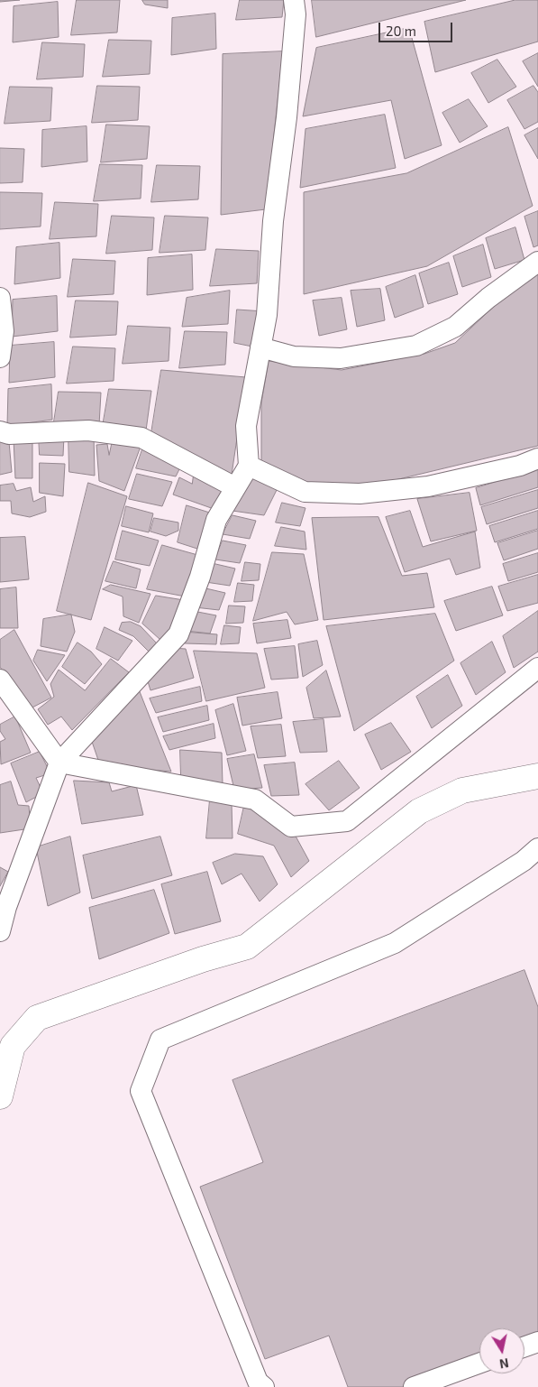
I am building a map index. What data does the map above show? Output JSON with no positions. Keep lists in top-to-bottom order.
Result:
{
  "scale_bar": "20 m",
  "north": "bottom"
}
